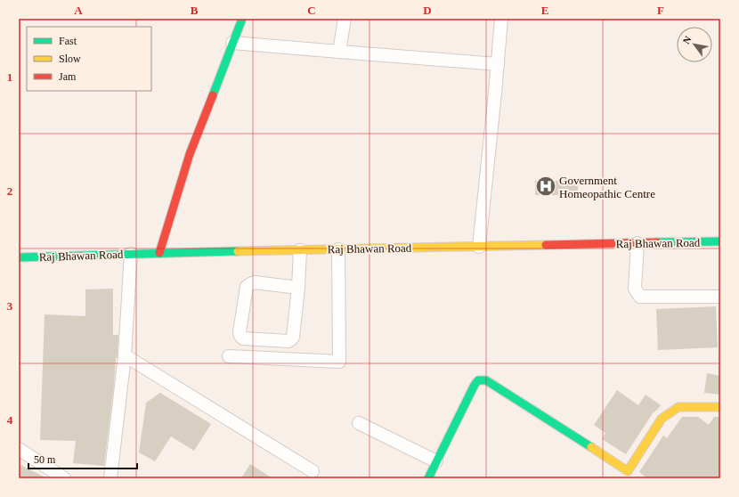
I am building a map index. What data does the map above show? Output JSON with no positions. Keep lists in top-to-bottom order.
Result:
{
  "streets": {
    "street": ["Raj Bhawan Road"]
  },
  "places": {
    "hospital": ["Government Homeopathic Centre"]
  },
  "legend": ["Fast", "Slow", "Jam"],
  "scale_bar": "50 m",
  "north": "top left",
  "grid": {
    "columns": [
      "A",
      "B",
      "C",
      "D",
      "E",
      "F"
    ],
    "rows": [
      "1",
      "2",
      "3",
      "4"
    ]
  }
}
